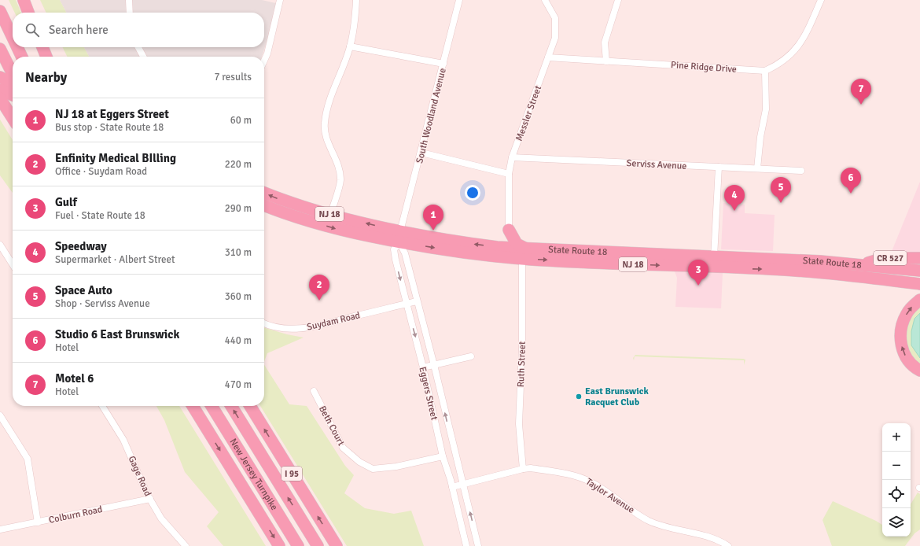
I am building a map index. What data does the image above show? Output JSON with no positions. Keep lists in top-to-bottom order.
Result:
{
  "streets": {
    "highway": [
      "NJ 18",
      "State Route 18",
      "CR 527",
      "New Jersey Turnpike",
      "I 95"
    ],
    "street": [
      "Pine Ridge Drive",
      "Messler Street",
      "South Woodland Avenue",
      "Serviss Avenue",
      "Suydam Road",
      "Ruth Street",
      "Eggers Street",
      "Beth Court",
      "Gage Road",
      "Taylor Avenue",
      "Colburn Road"
    ]
  },
  "crossings": [
    ["Pine Ridge Drive", "Messler Street"],
    ["Messler Street", "Serviss Avenue"],
    ["South Woodland Avenue", "State Route 18"],
    ["South Woodland Avenue", "Eggers Street"],
    ["State Route 18", "CR 527"],
    ["State Route 18", "Ruth Street"],
    ["State Route 18", "Eggers Street"],
    ["Suydam Road", "Eggers Street"],
    ["Ruth Street", "Taylor Avenue"],
    ["Eggers Street", "Beth Court"],
    ["Eggers Street", "Taylor Avenue"],
    ["Gage Road", "Colburn Road"]
  ],
  "places": ["East Brunswick Racquet Club"],
  "page": {
    "search": "Search here",
    "heading": ["Nearby", "7 results"],
    "pins": [
      "7",
      "6",
      "5",
      "4",
      "1",
      "3",
      "2"
    ],
    "list": [
      {
        "mark": "1",
        "name": "NJ 18 at Eggers Street",
        "note": "Bus stop · State Route 18",
        "value": "60 m"
      },
      {
        "mark": "2",
        "name": "Enfinity Medical BIlling",
        "note": "Office · Suydam Road",
        "value": "220 m"
      },
      {
        "mark": "3",
        "name": "Gulf",
        "note": "Fuel · State Route 18",
        "value": "290 m"
      },
      {
        "mark": "4",
        "name": "Speedway",
        "note": "Supermarket · Albert Street",
        "value": "310 m"
      },
      {
        "mark": "5",
        "name": "Space Auto",
        "note": "Shop · Serviss Avenue",
        "value": "360 m"
      },
      {
        "mark": "6",
        "name": "Studio 6 East Brunswick",
        "note": "Hotel",
        "value": "440 m"
      },
      {
        "mark": "7",
        "name": "Motel 6",
        "note": "Hotel",
        "value": "470 m"
      }
    ],
    "map_buttons": ["+", "−"]
  }
}
